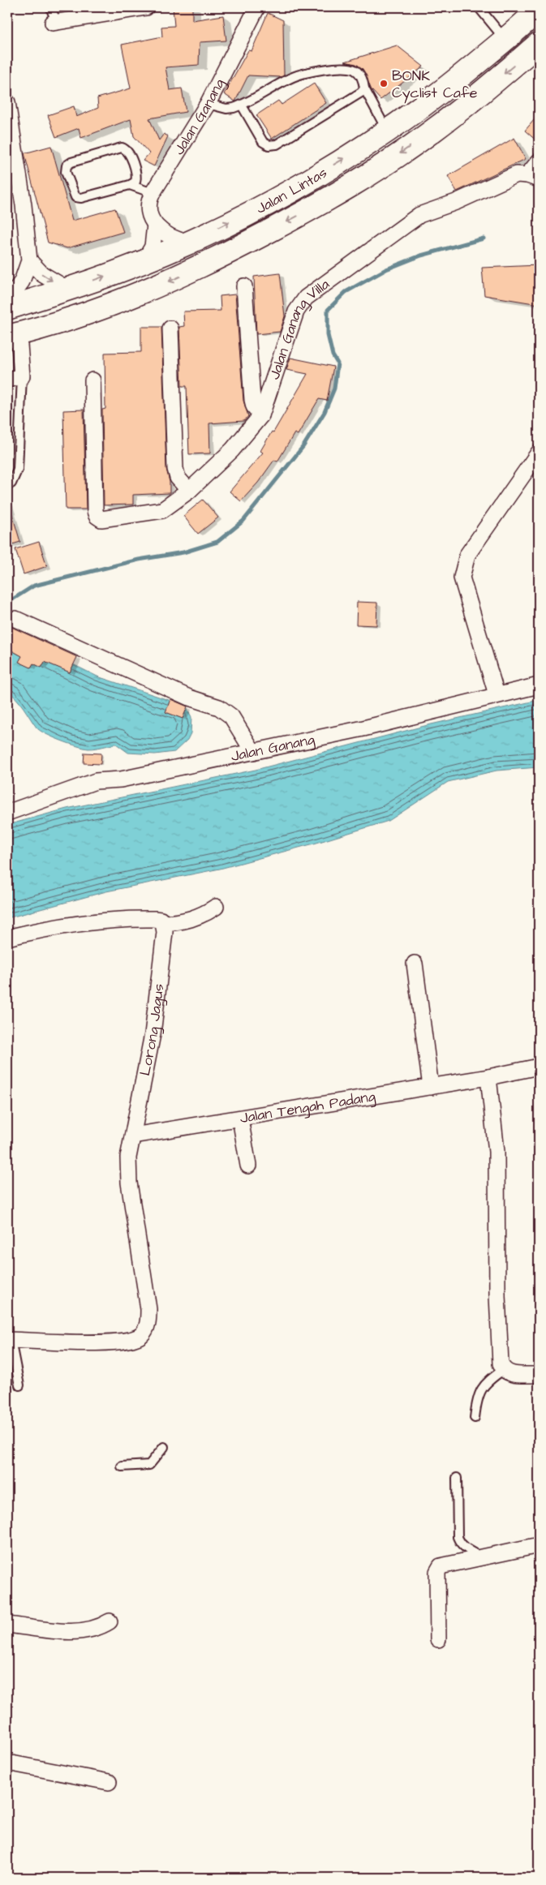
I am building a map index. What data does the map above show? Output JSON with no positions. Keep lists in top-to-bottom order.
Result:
{
  "streets": {
    "highway": ["Jalan Lintas"],
    "street": [
      "Jalan Ganang",
      "Jalan Ganang Villa",
      "Lorong Jagus",
      "Jalan Tengah Padang"
    ]
  },
  "crossings": [
    ["Jalan Ganang", "Jalan Lintas"],
    ["Lorong Jagus", "Jalan Tengah Padang"]
  ],
  "places": ["BONK Cyclist Cafe"]
}
